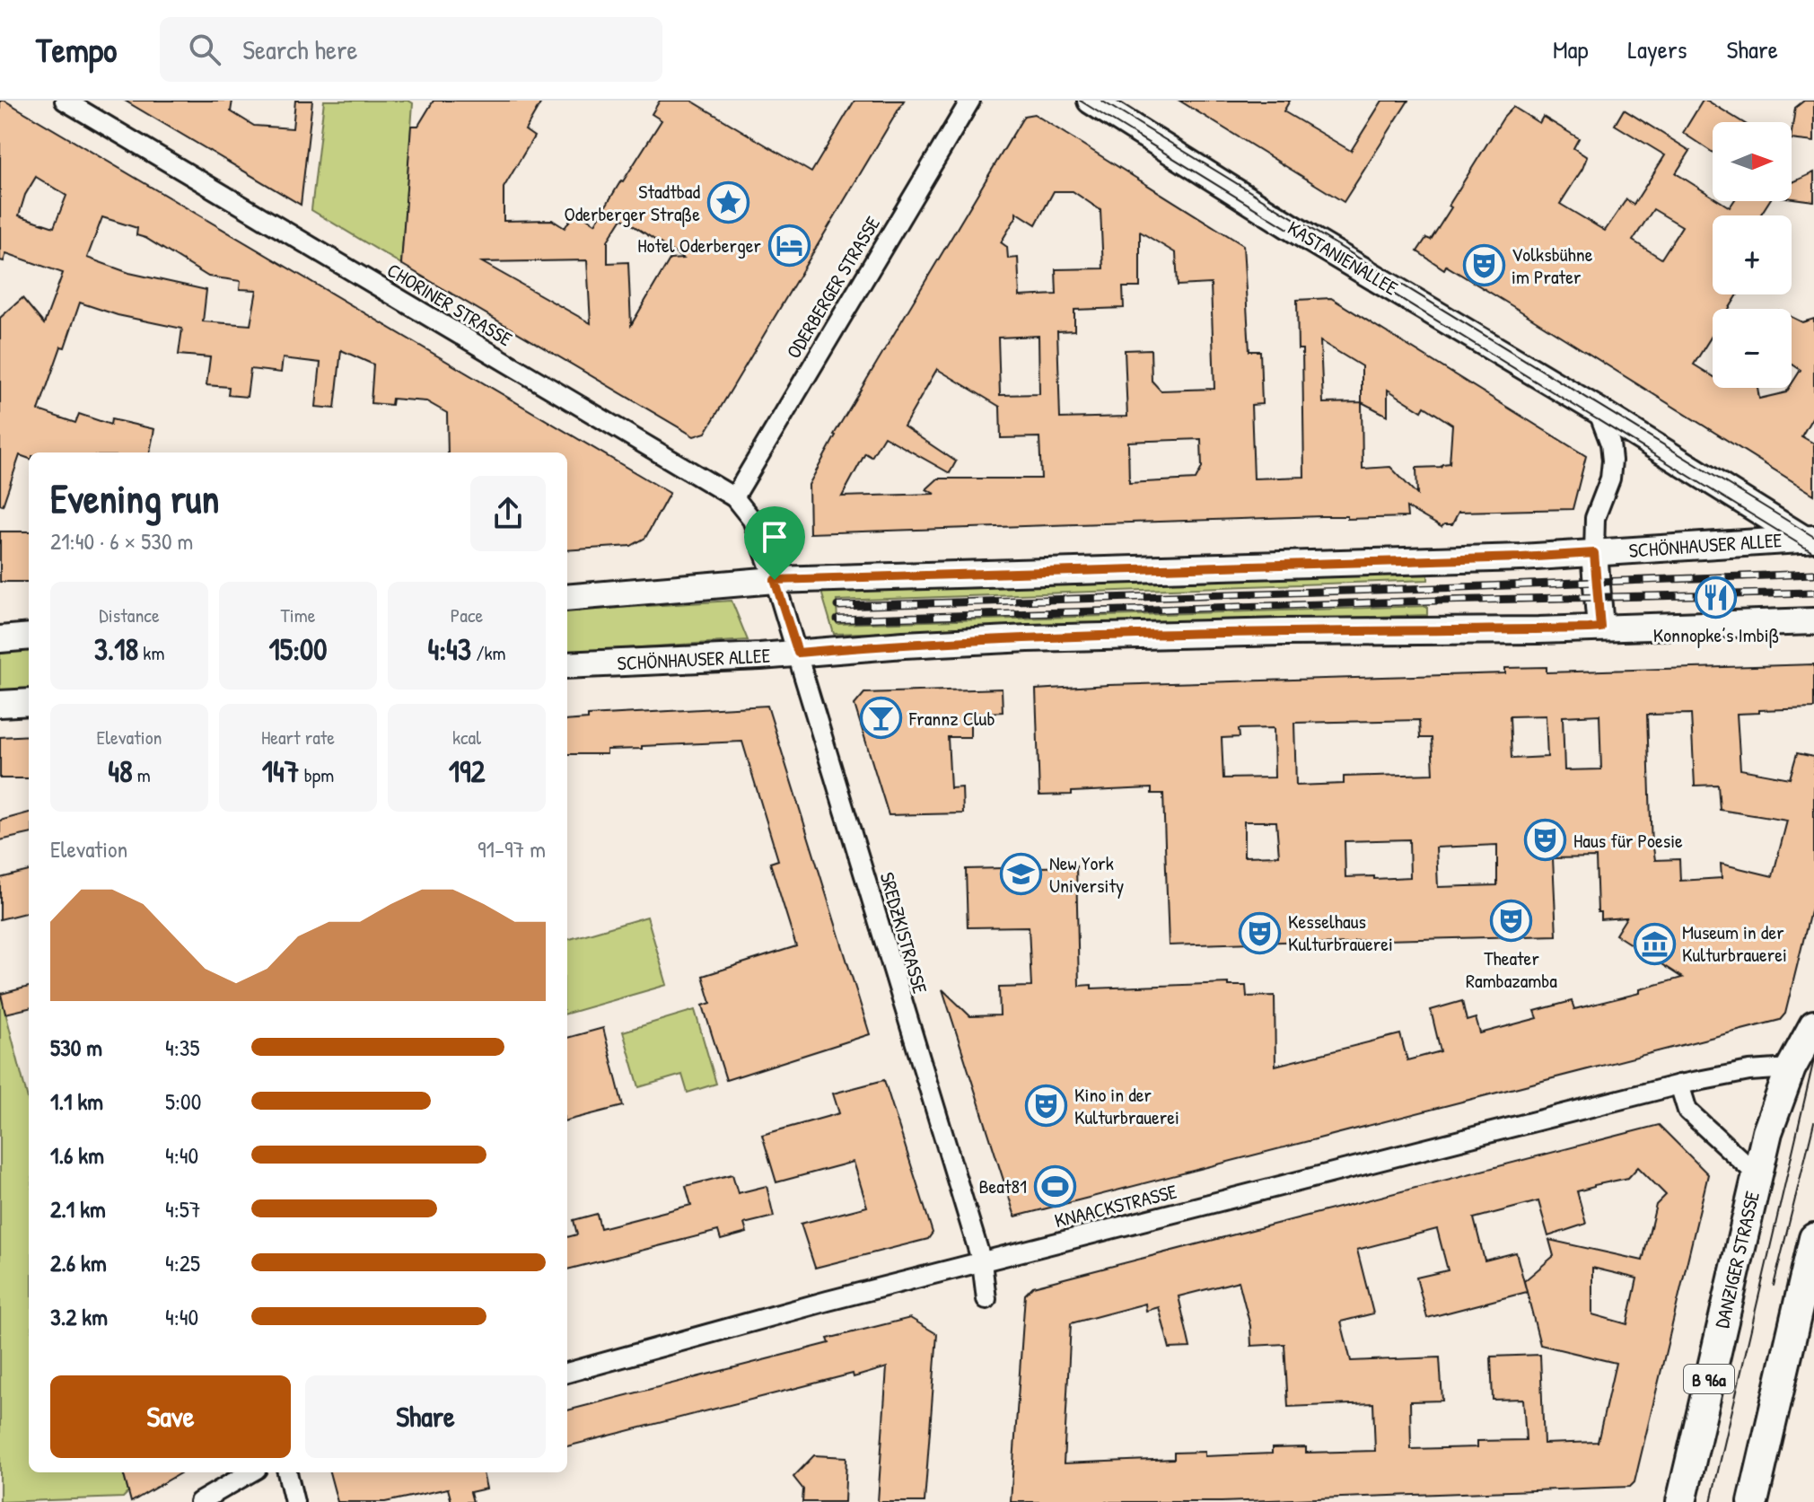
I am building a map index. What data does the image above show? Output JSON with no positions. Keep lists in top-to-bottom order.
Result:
{
  "streets": {
    "main road": [
      "KASTANIENALLEE",
      "SCHÖNHAUSER ALLEE",
      "DANZIGER STRASSE",
      "B 96a"
    ],
    "street": [
      "ODERBERGER STRASSE",
      "CHORINER STRASSE",
      "SREDZKISTRASSE",
      "KNAACKSTRASSE"
    ]
  },
  "crossings": [
    ["KASTANIENALLEE", "SCHÖNHAUSER ALLEE"],
    ["ODERBERGER STRASSE", "CHORINER STRASSE"],
    ["CHORINER STRASSE", "SCHÖNHAUSER ALLEE"],
    ["CHORINER STRASSE", "SREDZKISTRASSE"],
    ["SCHÖNHAUSER ALLEE", "SREDZKISTRASSE"],
    ["SREDZKISTRASSE", "KNAACKSTRASSE"],
    ["KNAACKSTRASSE", "DANZIGER STRASSE"]
  ],
  "places": {
    "place": ["Stadtbad Oderberger Straße"],
    "hotel": ["Hotel Oderberger"],
    "theatre": [
      "Volksbühne im Prater",
      "Haus für Poesie",
      "Theater Rambazamba",
      "Kesselhaus Kulturbrauerei",
      "Kino in der Kulturbrauerei"
    ],
    "restaurant": ["Konnopke’s Imbiß"],
    "bar": ["Frannz Club"],
    "school or university": ["New York University"],
    "museum": ["Museum in der Kulturbrauerei"],
    "sports": ["Beat81"]
  },
  "north": "right",
  "page": {
    "header": "Tempo",
    "search": "Search here",
    "nav": ["Map", "Layers", "Share"],
    "map_buttons": ["+", "−"],
    "heading": ["Evening run", "21:40 · 6 × 530 m"],
    "stats": [
      ["Distance", "3.18 km"],
      ["Time", "15:00"],
      ["Pace", "4:43 /km"],
      ["Elevation", "48 m"],
      ["Heart rate", "147 bpm"],
      ["kcal", "192"]
    ],
    "chart": ["Elevation", "91–97 m"],
    "list": [
      {
        "name": "530 m",
        "note": "4:35"
      },
      {
        "name": "1.1 km",
        "note": "5:00"
      },
      {
        "name": "1.6 km",
        "note": "4:40"
      },
      {
        "name": "2.1 km",
        "note": "4:57"
      },
      {
        "name": "2.6 km",
        "note": "4:25"
      },
      {
        "name": "3.2 km",
        "note": "4:40"
      }
    ],
    "buttons": ["Save", "Share"]
  }
}
